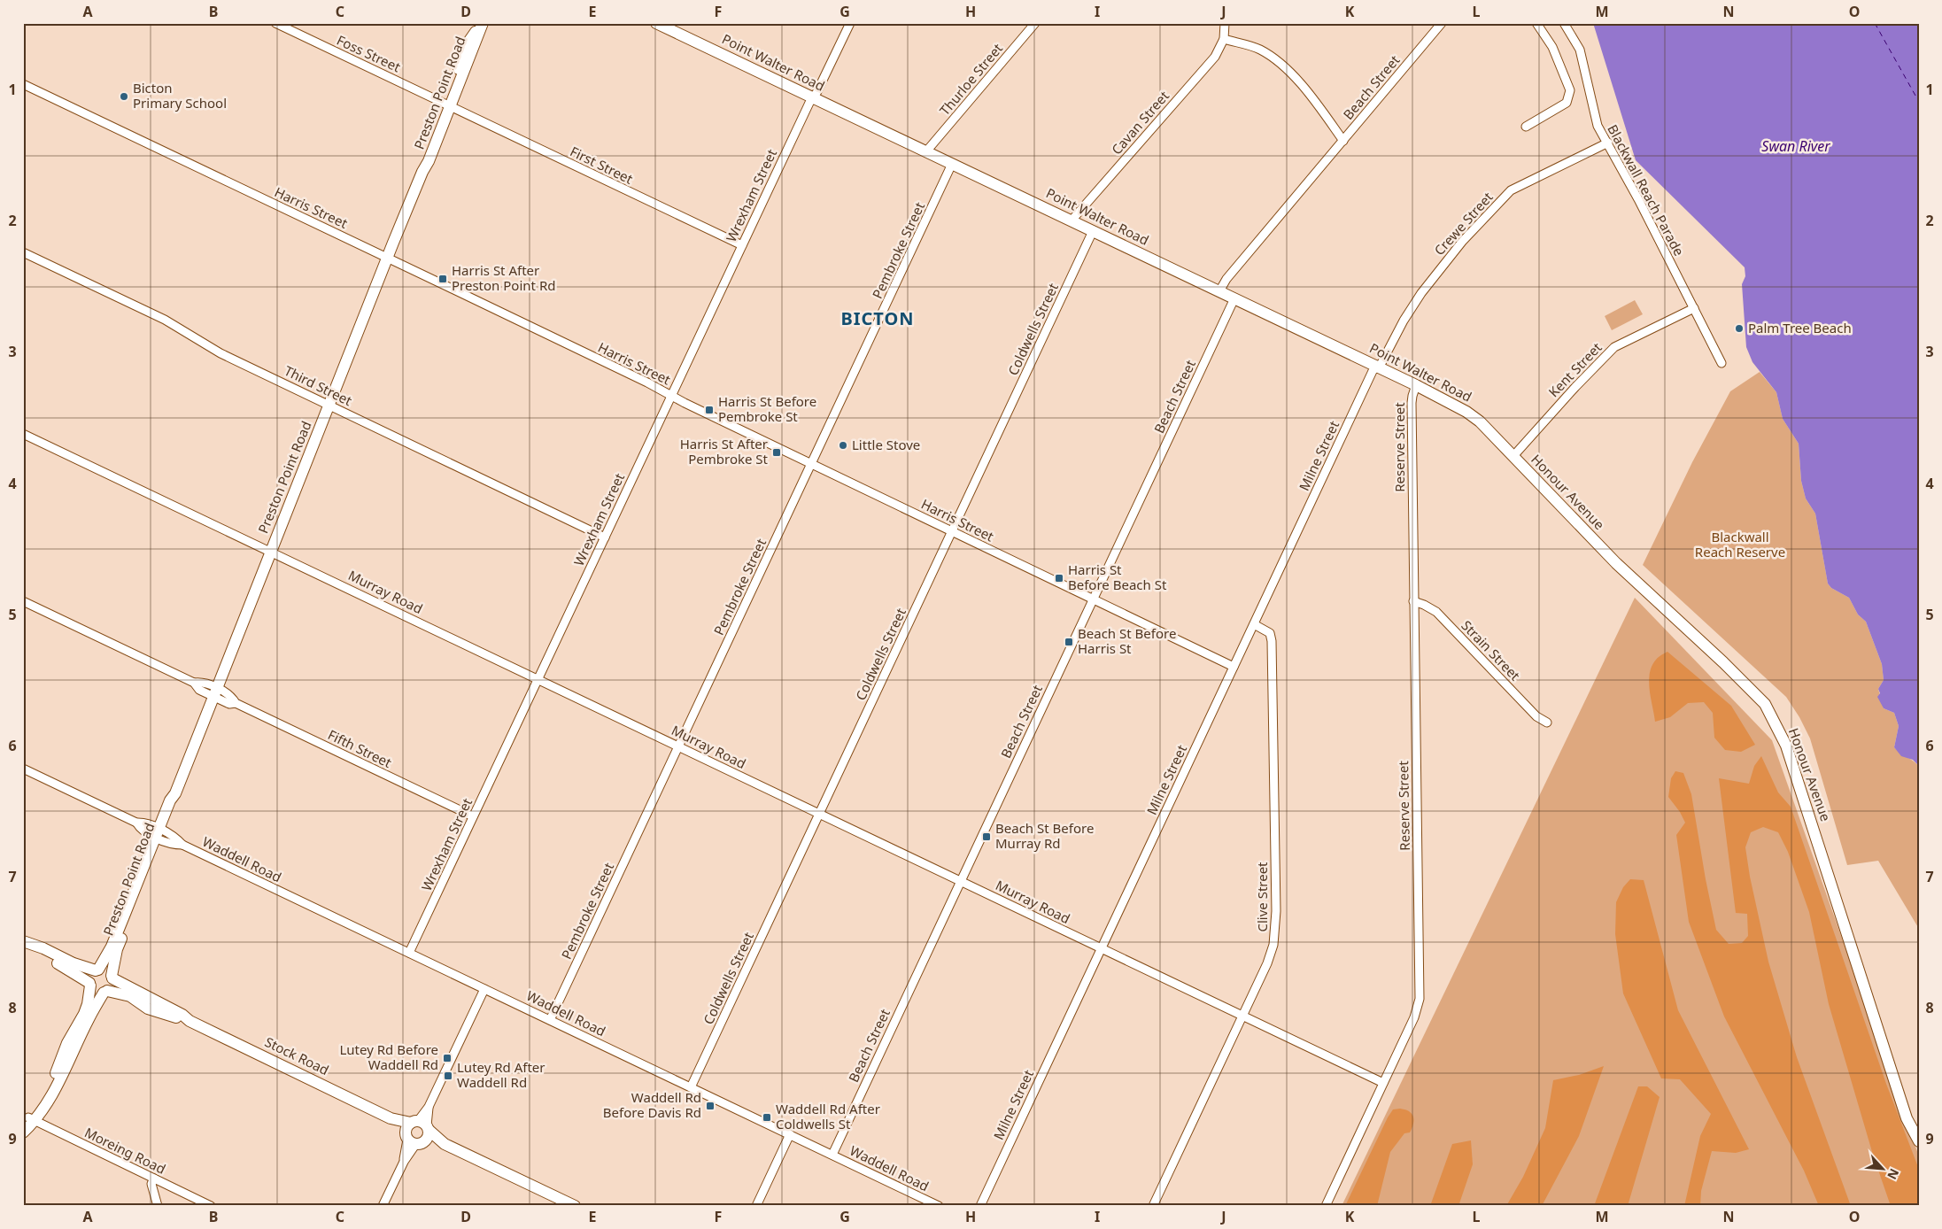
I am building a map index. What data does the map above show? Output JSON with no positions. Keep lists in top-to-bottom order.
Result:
{
  "streets": {
    "street": [
      "Foss Street",
      "Point Walter Road",
      "Thurloe Street",
      "Beach Street",
      "Preston Point Road",
      "Cavan Street",
      "First Street",
      "Blackwall Reach Parade",
      "Wrexham Street",
      "Harris Street",
      "Crewe Street",
      "Pembroke Street",
      "Coldwells Street",
      "Kent Street",
      "Third Street",
      "Reserve Street",
      "Milne Street",
      "Honour Avenue",
      "Murray Road",
      "Strain Street",
      "Fifth Street",
      "Waddell Road",
      "Clive Street",
      "Stock Road",
      "Moreing Road"
    ]
  },
  "crossings": [
    ["Foss Street", "Preston Point Road"],
    ["Foss Street", "First Street"],
    ["Point Walter Road", "Thurloe Street"],
    ["Point Walter Road", "Beach Street"],
    ["Point Walter Road", "Cavan Street"],
    ["Point Walter Road", "Wrexham Street"],
    ["Point Walter Road", "Crewe Street"],
    ["Point Walter Road", "Pembroke Street"],
    ["Point Walter Road", "Coldwells Street"],
    ["Point Walter Road", "Kent Street"],
    ["Point Walter Road", "Reserve Street"],
    ["Point Walter Road", "Milne Street"],
    ["Point Walter Road", "Honour Avenue"],
    ["Beach Street", "Harris Street"],
    ["Beach Street", "Murray Road"],
    ["Beach Street", "Waddell Road"],
    ["Preston Point Road", "First Street"],
    ["Preston Point Road", "Harris Street"],
    ["Preston Point Road", "Third Street"],
    ["Preston Point Road", "Murray Road"],
    ["Preston Point Road", "Fifth Street"],
    ["Preston Point Road", "Waddell Road"],
    ["Preston Point Road", "Stock Road"],
    ["First Street", "Wrexham Street"],
    ["Blackwall Reach Parade", "Crewe Street"],
    ["Blackwall Reach Parade", "Kent Street"],
    ["Wrexham Street", "Harris Street"],
    ["Wrexham Street", "Third Street"],
    ["Wrexham Street", "Murray Road"],
    ["Wrexham Street", "Fifth Street"],
    ["Wrexham Street", "Waddell Road"],
    ["Harris Street", "Pembroke Street"],
    ["Harris Street", "Coldwells Street"],
    ["Harris Street", "Milne Street"],
    ["Crewe Street", "Milne Street"],
    ["Pembroke Street", "Murray Road"],
    ["Pembroke Street", "Waddell Road"],
    ["Coldwells Street", "Murray Road"],
    ["Coldwells Street", "Waddell Road"],
    ["Kent Street", "Honour Avenue"],
    ["Reserve Street", "Murray Road"],
    ["Reserve Street", "Strain Street"],
    ["Milne Street", "Murray Road"],
    ["Milne Street", "Clive Street"],
    ["Murray Road", "Clive Street"]
  ],
  "districts": ["BICTON"],
  "water": ["Swan River"],
  "parks": ["Blackwall Reach Reserve"],
  "places": {
    "other": ["Bicton Primary School", "Palm Tree Beach", "Little Stove"],
    "transit": [
      "Harris St After Preston Point Rd",
      "Harris St Before Pembroke St",
      "Harris St After Pembroke St",
      "Harris St Before Beach St",
      "Beach St Before Harris St",
      "Beach St Before Murray Rd",
      "Lutey Rd Before Waddell Rd",
      "Lutey Rd After Waddell Rd",
      "Waddell Rd Before Davis Rd",
      "Waddell Rd After Coldwells St"
    ]
  },
  "north": "bottom right",
  "grid": {
    "columns": [
      "A",
      "B",
      "C",
      "D",
      "E",
      "F",
      "G",
      "H",
      "I",
      "J",
      "K",
      "L",
      "M",
      "N",
      "O"
    ],
    "rows": [
      "1",
      "2",
      "3",
      "4",
      "5",
      "6",
      "7",
      "8",
      "9"
    ]
  }
}
